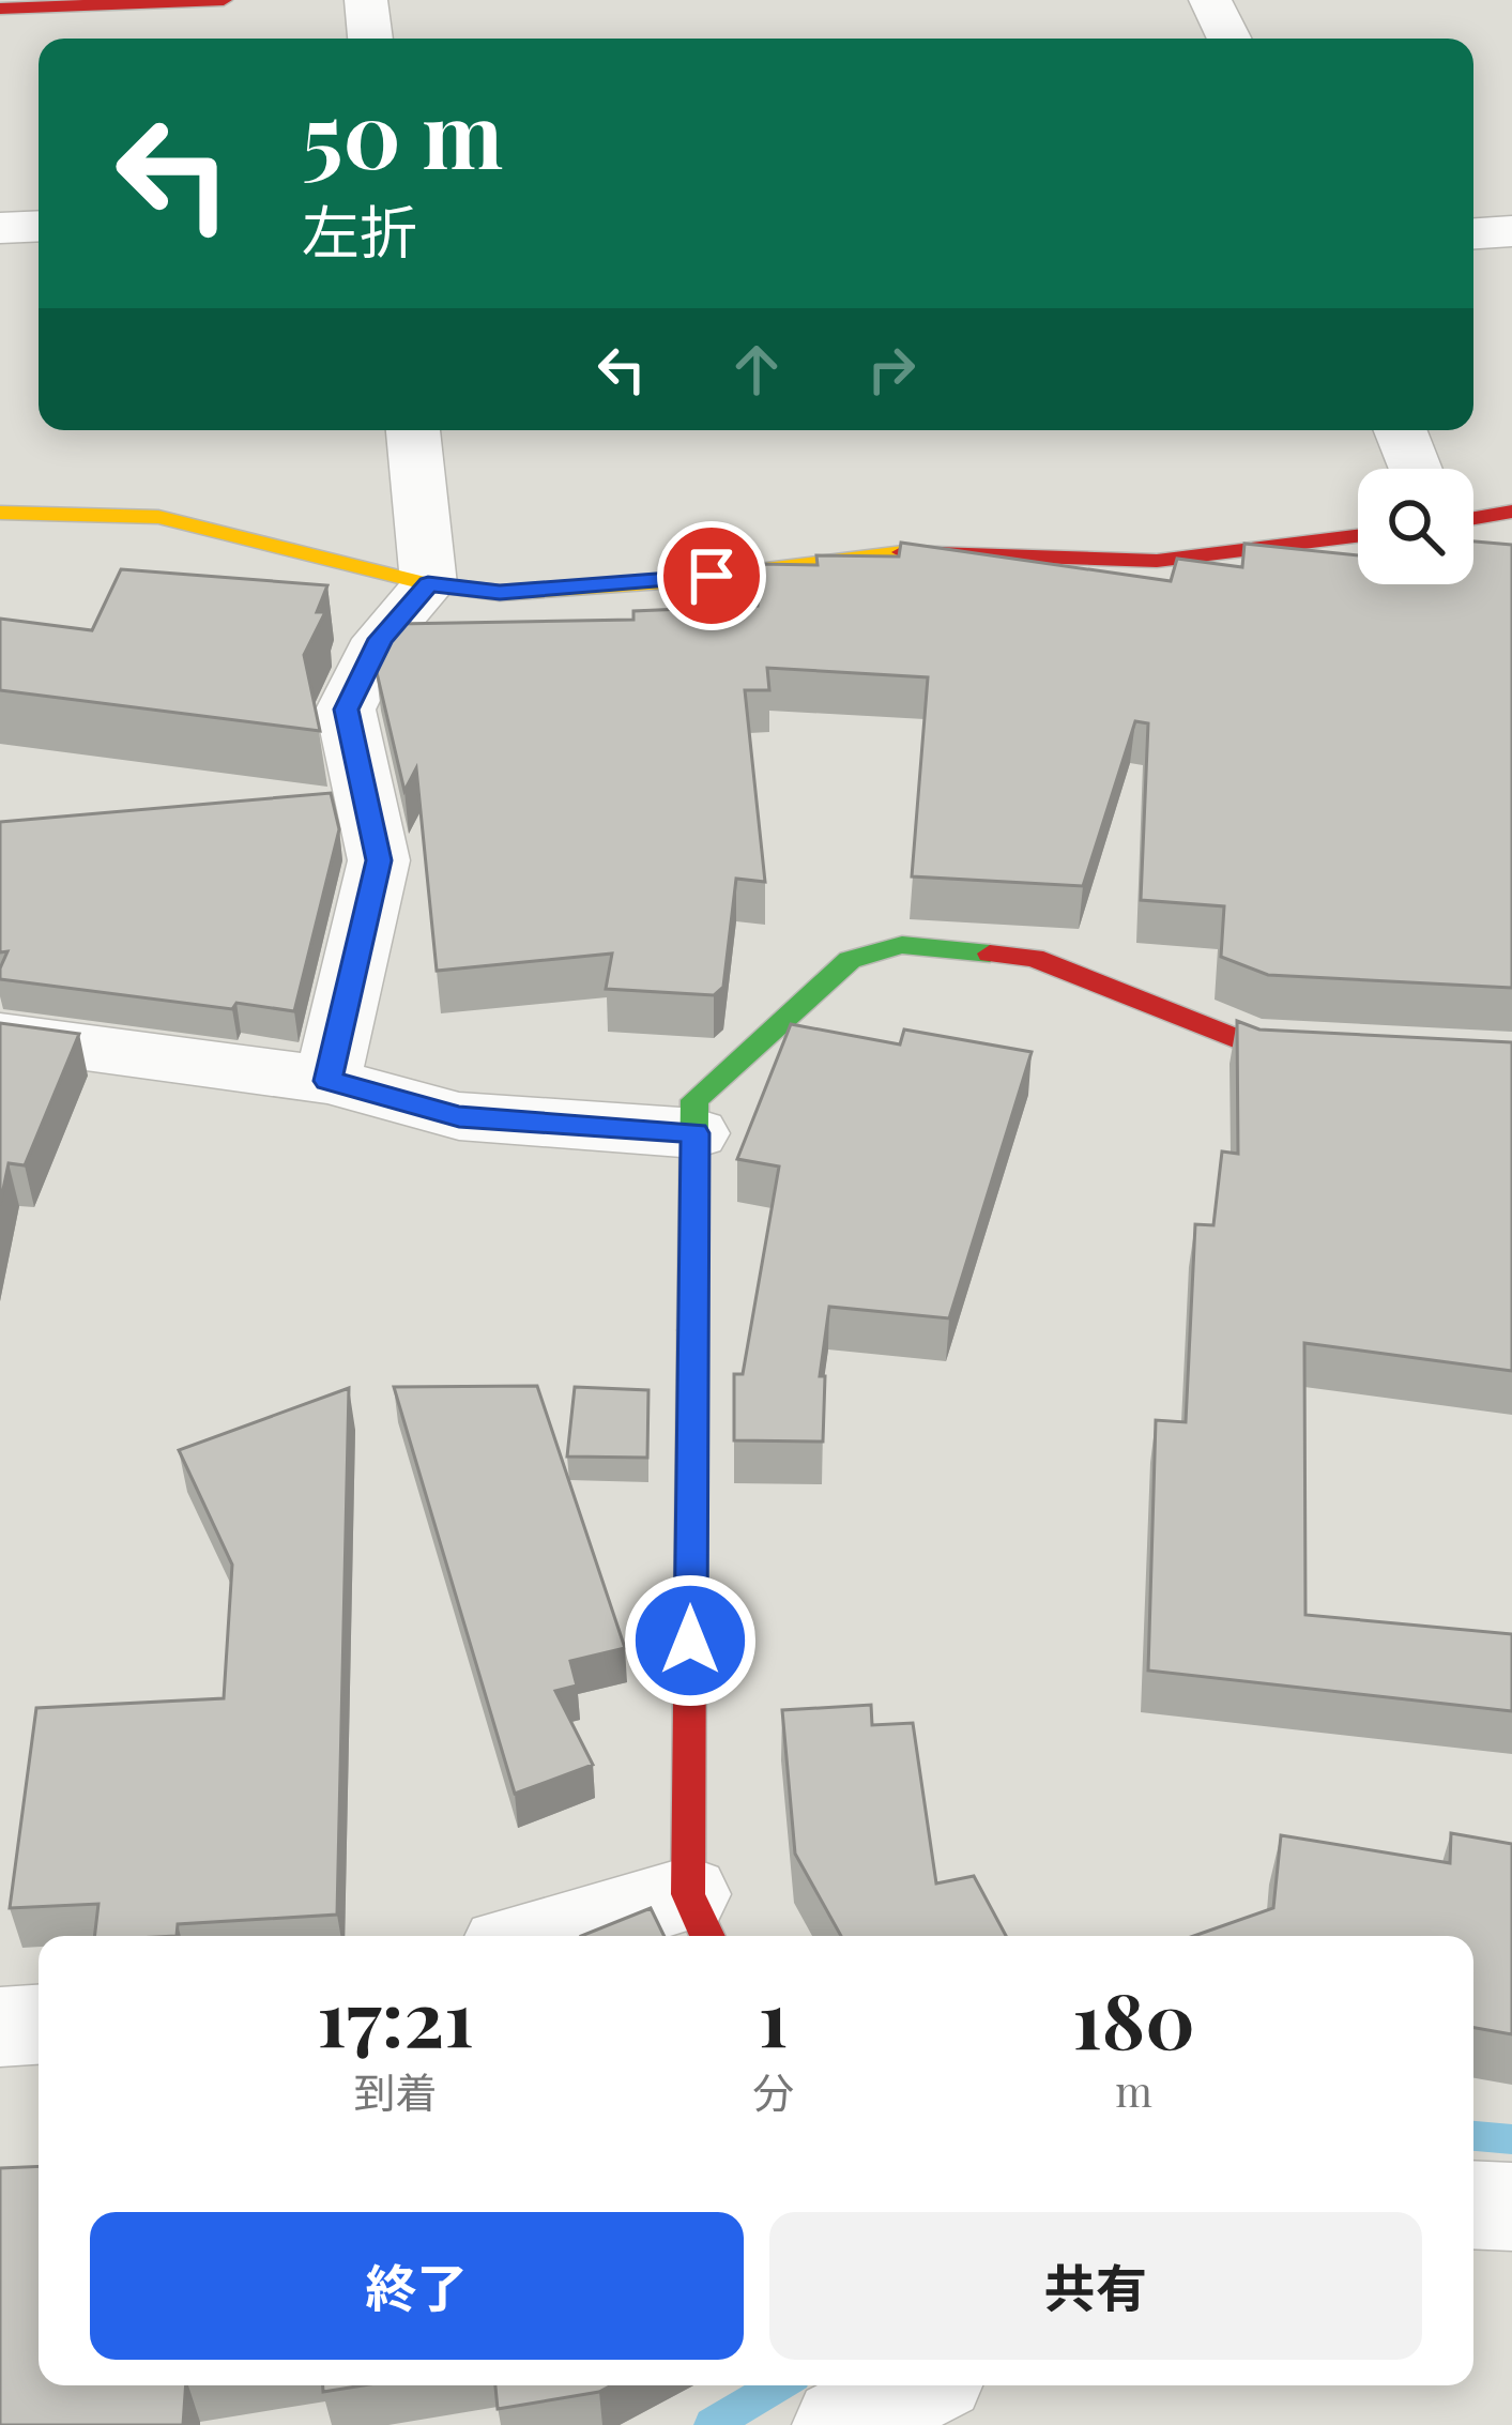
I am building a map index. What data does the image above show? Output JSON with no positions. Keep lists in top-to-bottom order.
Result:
{
  "page": {
    "turn": ["50 m", "左折"],
    "eta": [
      "17:21",
      "到着",
      "1",
      "分",
      "180",
      "m"
    ],
    "buttons": ["終了", "共有"]
  }
}
